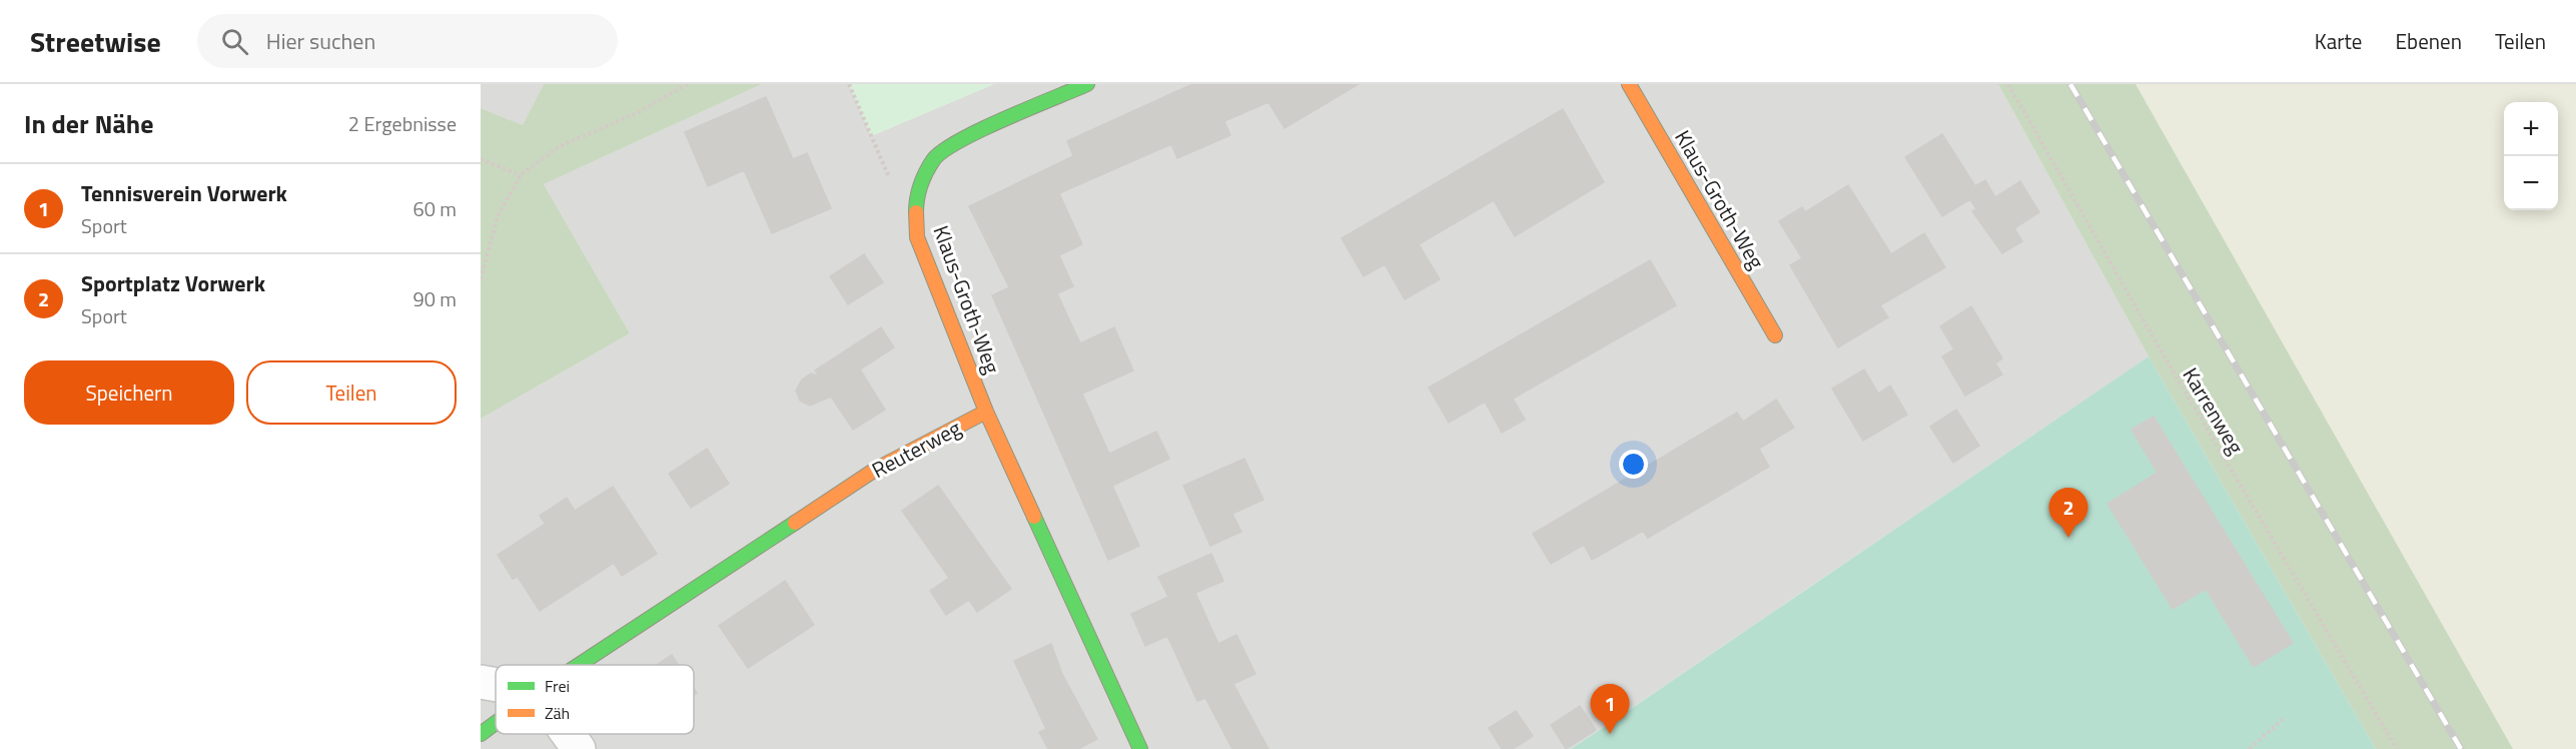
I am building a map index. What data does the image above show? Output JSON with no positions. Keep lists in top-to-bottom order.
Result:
{
  "streets": {
    "street": ["Klaus-Groth-Weg", "Reuterweg"],
    "path": ["Karrenweg"]
  },
  "crossings": [
    ["Klaus-Groth-Weg", "Reuterweg"]
  ],
  "legend": ["Frei", "Zäh"],
  "page": {
    "header": "Streetwise",
    "search": "Hier suchen",
    "nav": ["Karte", "Ebenen", "Teilen"],
    "heading": ["In der Nähe", "2 Ergebnisse"],
    "map_buttons": ["+", "−"],
    "list": [
      {
        "mark": "1",
        "name": "Tennisverein Vorwerk",
        "note": "Sport",
        "value": "60 m"
      },
      {
        "mark": "2",
        "name": "Sportplatz Vorwerk",
        "note": "Sport",
        "value": "90 m"
      }
    ],
    "buttons": ["Speichern", "Teilen"],
    "pins": ["2", "1"]
  }
}
